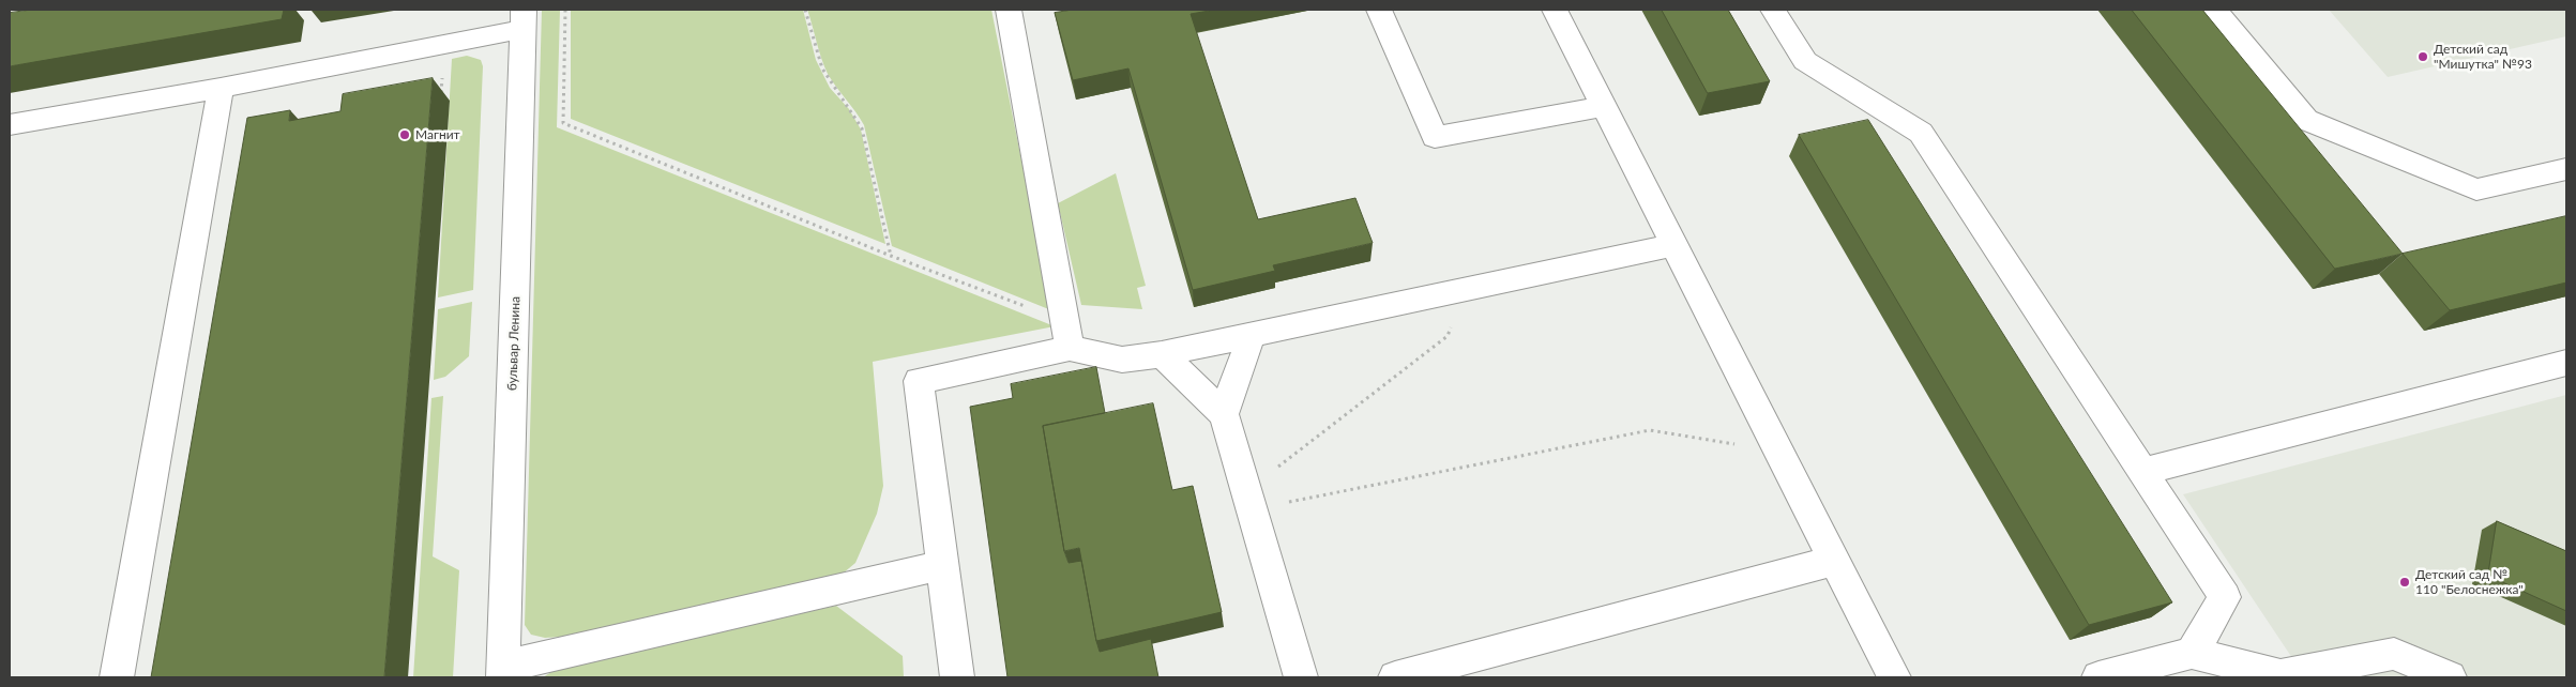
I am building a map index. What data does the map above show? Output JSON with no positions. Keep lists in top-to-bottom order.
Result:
{
  "streets": {
    "street": ["бульвар Ленина"]
  },
  "places": ["Детский сад \"Мишутка\" №93", "Магнит", "Детский сад № 110 \"Белоснежка\""]
}
